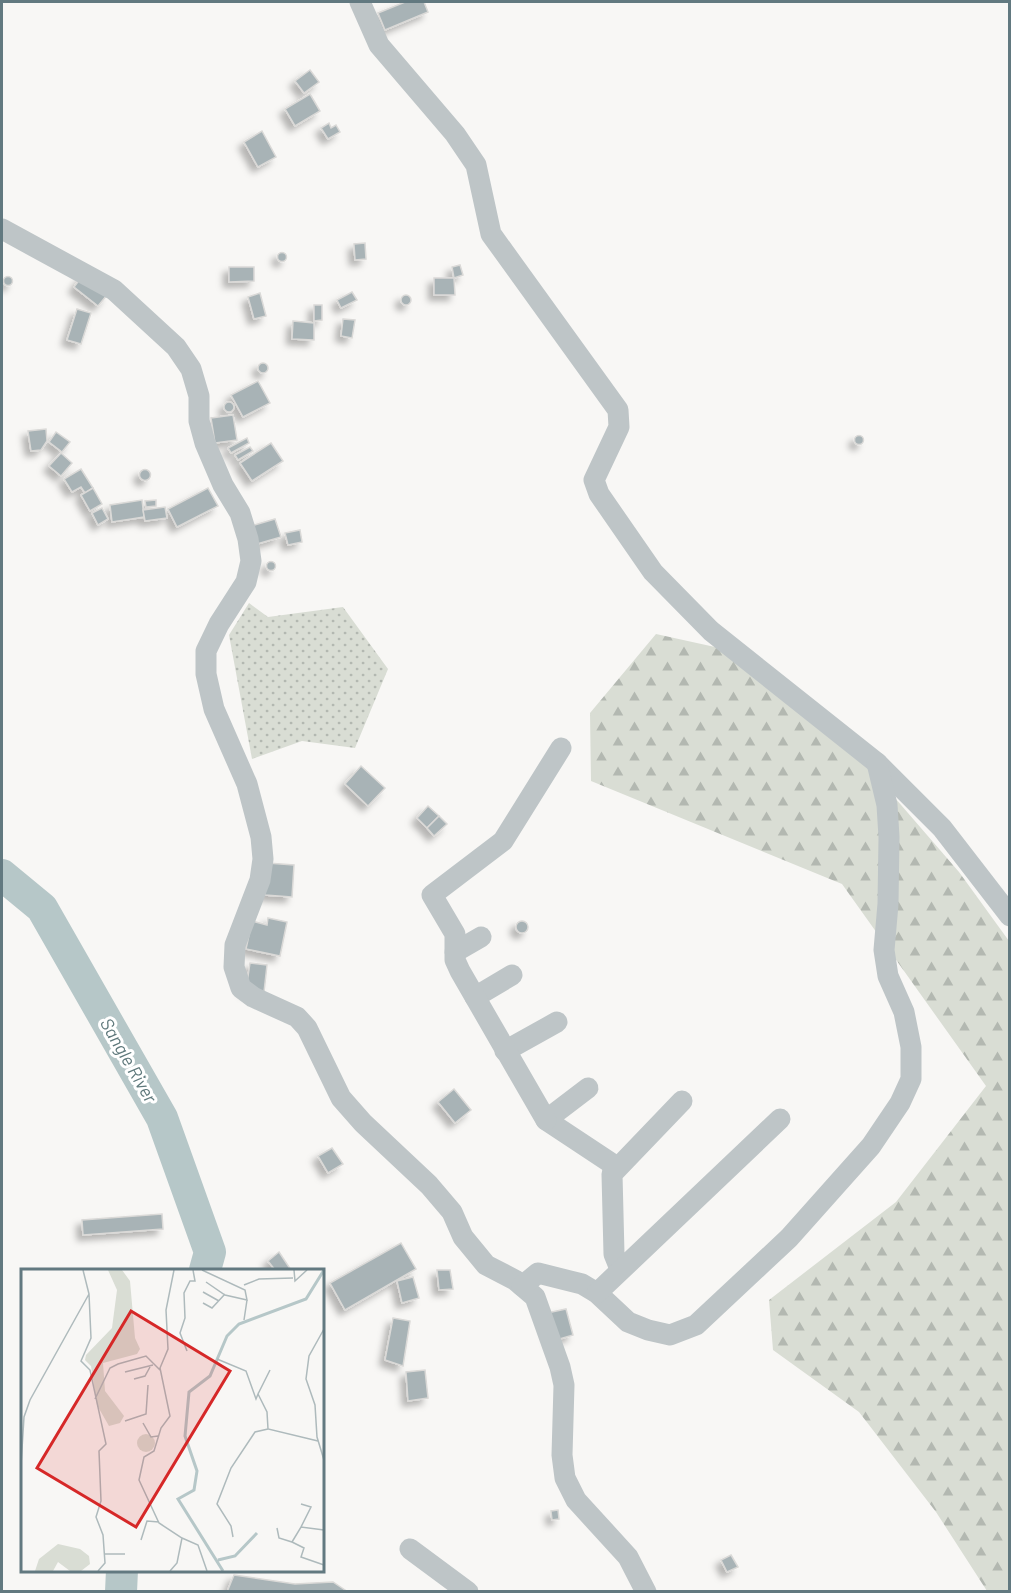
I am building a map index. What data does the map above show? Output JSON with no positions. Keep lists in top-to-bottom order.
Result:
{
  "water": ["Sangle River"]
}
